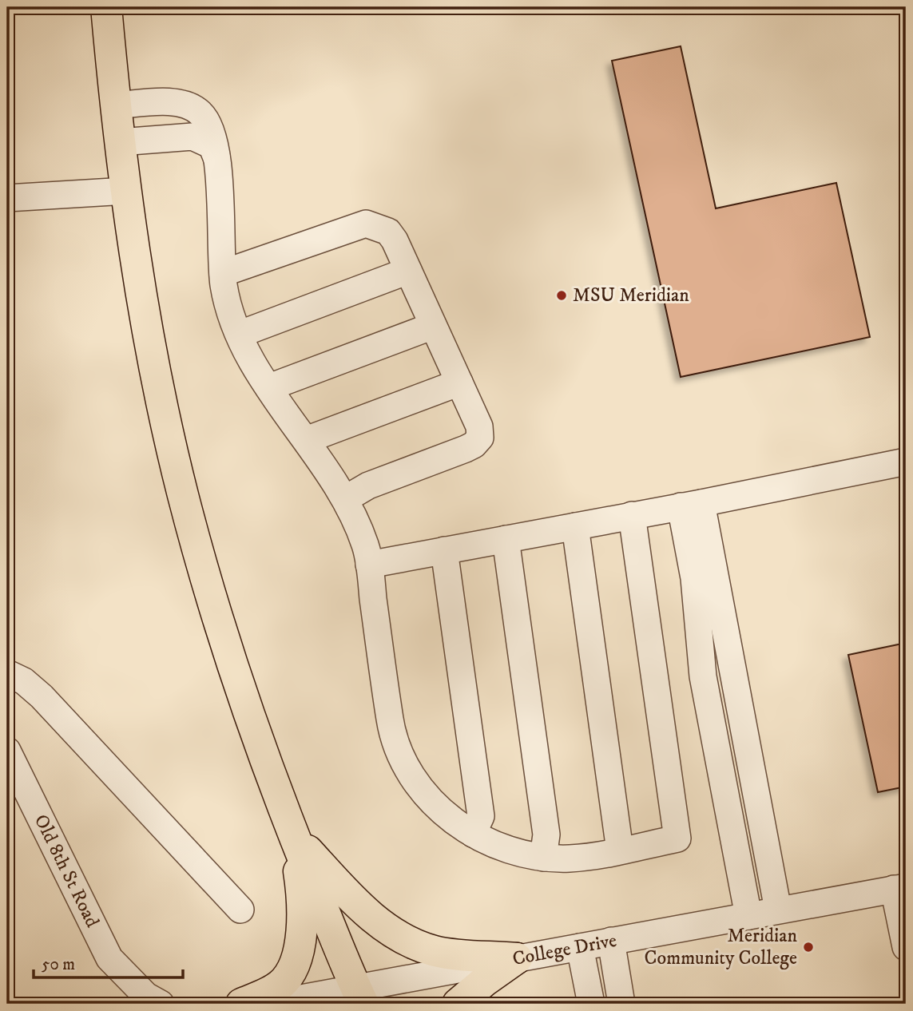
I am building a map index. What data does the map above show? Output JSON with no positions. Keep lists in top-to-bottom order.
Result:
{
  "streets": {
    "street": ["Old 8th St Road", "College Drive"]
  },
  "places": ["MSU Meridian", "Meridian Community College"],
  "scale_bar": "50 m"
}
